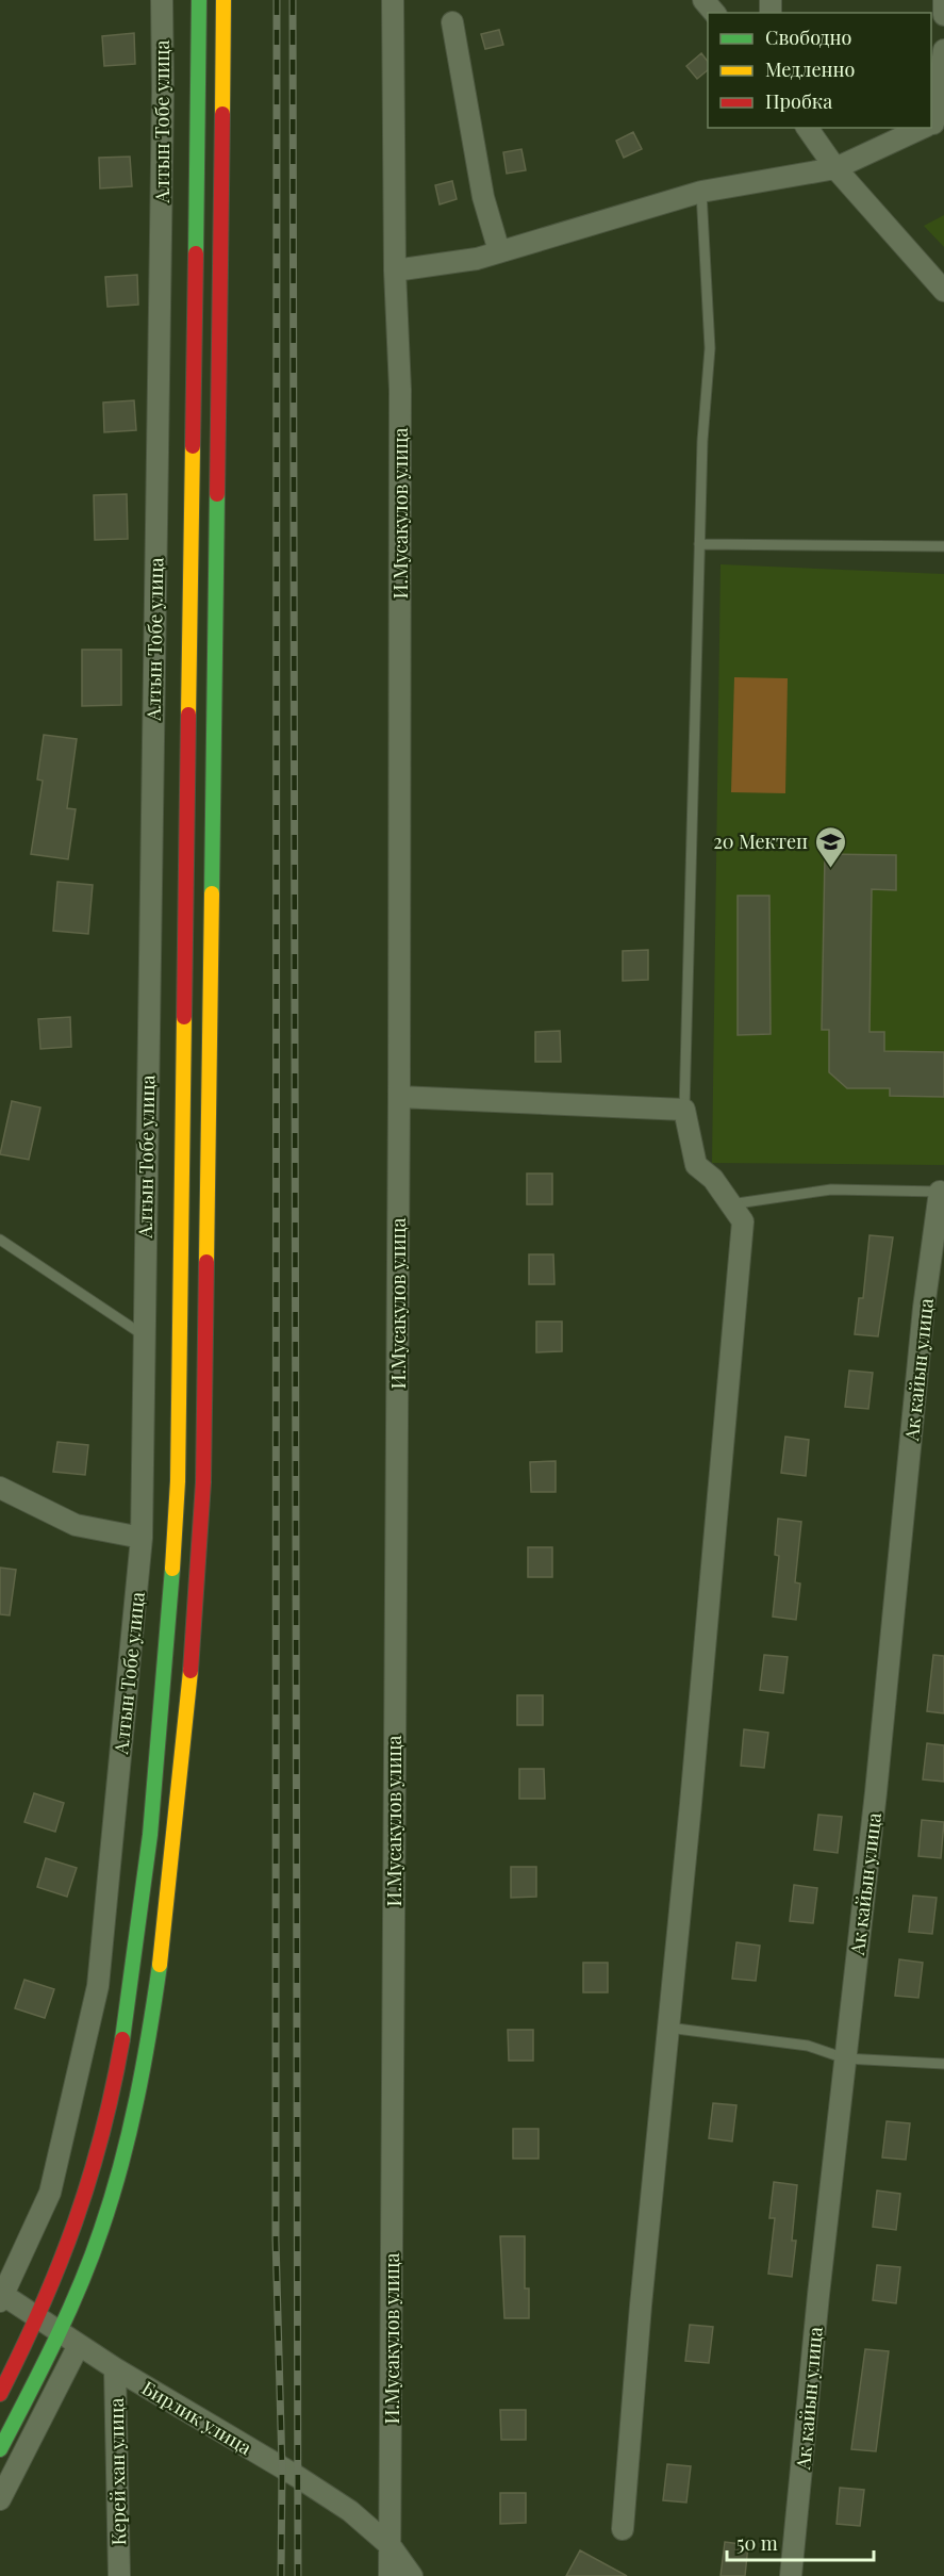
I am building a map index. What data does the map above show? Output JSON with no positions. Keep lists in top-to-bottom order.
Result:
{
  "streets": {
    "street": [
      "Алтын Тобе улица",
      "И.Мусакулов улица",
      "Ак кайын улица",
      "Бирлик улица",
      "Керей хан улица"
    ]
  },
  "crossings": [
    ["Алтын Тобе улица", "Бирлик улица"],
    ["И.Мусакулов улица", "Бирлик улица"],
    ["Бирлик улица", "Керей хан улица"]
  ],
  "places": {
    "school or university": ["20 Мектеп"]
  },
  "legend": ["Свободно", "Медленно", "Пробка"],
  "scale_bar": "50 m"
}
